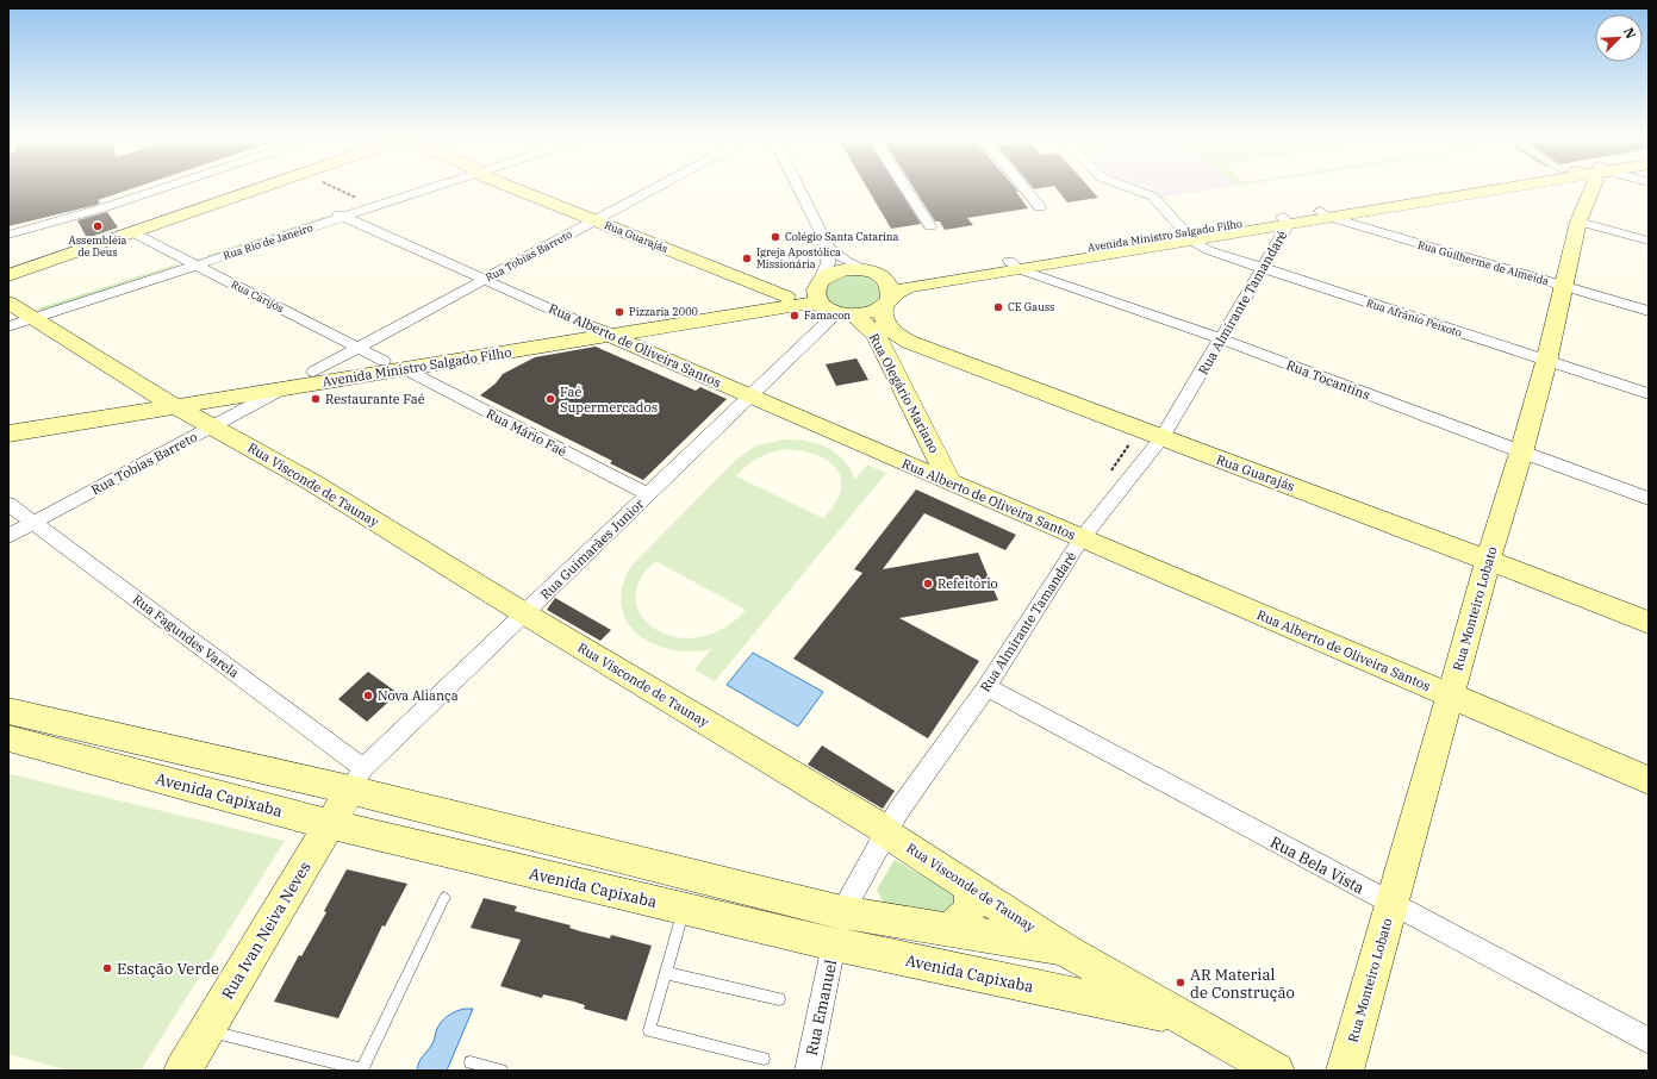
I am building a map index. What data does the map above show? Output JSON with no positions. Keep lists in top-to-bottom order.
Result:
{
  "streets": {
    "main road": [
      "Avenida Ministro Salgado Filho",
      "Rua Guarajás",
      "Rua Alberto de Oliveira Santos",
      "Rua Olegário Mariano",
      "Rua Visconde de Taunay",
      "Rua Monteiro Lobato",
      "Avenida Capixaba",
      "Rua Ivan Neiva Neves"
    ],
    "street": [
      "Rua Rio de Janeiro",
      "Rua Tobias Barreto",
      "Rua Guilherme de Almeida",
      "Rua Carijós",
      "Rua Almirante Tamandaré",
      "Rua Afrânio Peixoto",
      "Rua Tocantins",
      "Rua Mário Faé",
      "Rua Guimarães Junior",
      "Rua Fagundes Varela",
      "Rua Bela Vista",
      "Rua Emanuel"
    ]
  },
  "crossings": [
    ["Avenida Ministro Salgado Filho", "Rua Guarajás"],
    ["Avenida Ministro Salgado Filho", "Rua Tobias Barreto"],
    ["Avenida Ministro Salgado Filho", "Rua Guilherme de Almeida"],
    ["Avenida Ministro Salgado Filho", "Rua Carijós"],
    ["Avenida Ministro Salgado Filho", "Rua Almirante Tamandaré"],
    ["Avenida Ministro Salgado Filho", "Rua Afrânio Peixoto"],
    ["Avenida Ministro Salgado Filho", "Rua Alberto de Oliveira Santos"],
    ["Avenida Ministro Salgado Filho", "Rua Tocantins"],
    ["Avenida Ministro Salgado Filho", "Rua Olegário Mariano"],
    ["Avenida Ministro Salgado Filho", "Rua Mário Faé"],
    ["Avenida Ministro Salgado Filho", "Rua Visconde de Taunay"],
    ["Avenida Ministro Salgado Filho", "Rua Guimarães Junior"],
    ["Rua Guarajás", "Rua Tobias Barreto"],
    ["Rua Guarajás", "Rua Almirante Tamandaré"],
    ["Rua Guarajás", "Rua Monteiro Lobato"],
    ["Rua Rio de Janeiro", "Rua Carijós"],
    ["Rua Rio de Janeiro", "Rua Alberto de Oliveira Santos"],
    ["Rua Rio de Janeiro", "Rua Visconde de Taunay"],
    ["Rua Tobias Barreto", "Rua Carijós"],
    ["Rua Tobias Barreto", "Rua Alberto de Oliveira Santos"],
    ["Rua Tobias Barreto", "Rua Visconde de Taunay"],
    ["Rua Tobias Barreto", "Rua Fagundes Varela"],
    ["Rua Guilherme de Almeida", "Rua Monteiro Lobato"],
    ["Rua Almirante Tamandaré", "Rua Afrânio Peixoto"],
    ["Rua Almirante Tamandaré", "Rua Alberto de Oliveira Santos"],
    ["Rua Almirante Tamandaré", "Rua Tocantins"],
    ["Rua Almirante Tamandaré", "Rua Visconde de Taunay"],
    ["Rua Almirante Tamandaré", "Rua Bela Vista"],
    ["Rua Afrânio Peixoto", "Rua Monteiro Lobato"],
    ["Rua Alberto de Oliveira Santos", "Rua Olegário Mariano"],
    ["Rua Alberto de Oliveira Santos", "Rua Guimarães Junior"],
    ["Rua Alberto de Oliveira Santos", "Rua Monteiro Lobato"],
    ["Rua Tocantins", "Rua Monteiro Lobato"],
    ["Rua Olegário Mariano", "Rua Guimarães Junior"],
    ["Rua Mário Faé", "Rua Guimarães Junior"],
    ["Rua Visconde de Taunay", "Rua Guimarães Junior"],
    ["Rua Visconde de Taunay", "Avenida Capixaba"],
    ["Rua Guimarães Junior", "Rua Fagundes Varela"],
    ["Rua Guimarães Junior", "Rua Ivan Neiva Neves"],
    ["Rua Monteiro Lobato", "Rua Bela Vista"],
    ["Rua Fagundes Varela", "Rua Ivan Neiva Neves"],
    ["Avenida Capixaba", "Rua Ivan Neiva Neves"],
    ["Avenida Capixaba", "Rua Emanuel"]
  ],
  "places": [
    "Assembléia de Deus",
    "Colégio Santa Catarina",
    "Igreja Apostólica Missionária",
    "CE Gauss",
    "Pizzaria 2000",
    "Famacon",
    "Restaurante Faé",
    "Faé Supermercados",
    "Refeitório",
    "Nova Aliança",
    "Estação Verde",
    "AR Material de Construção"
  ],
  "north": "top right"
}
